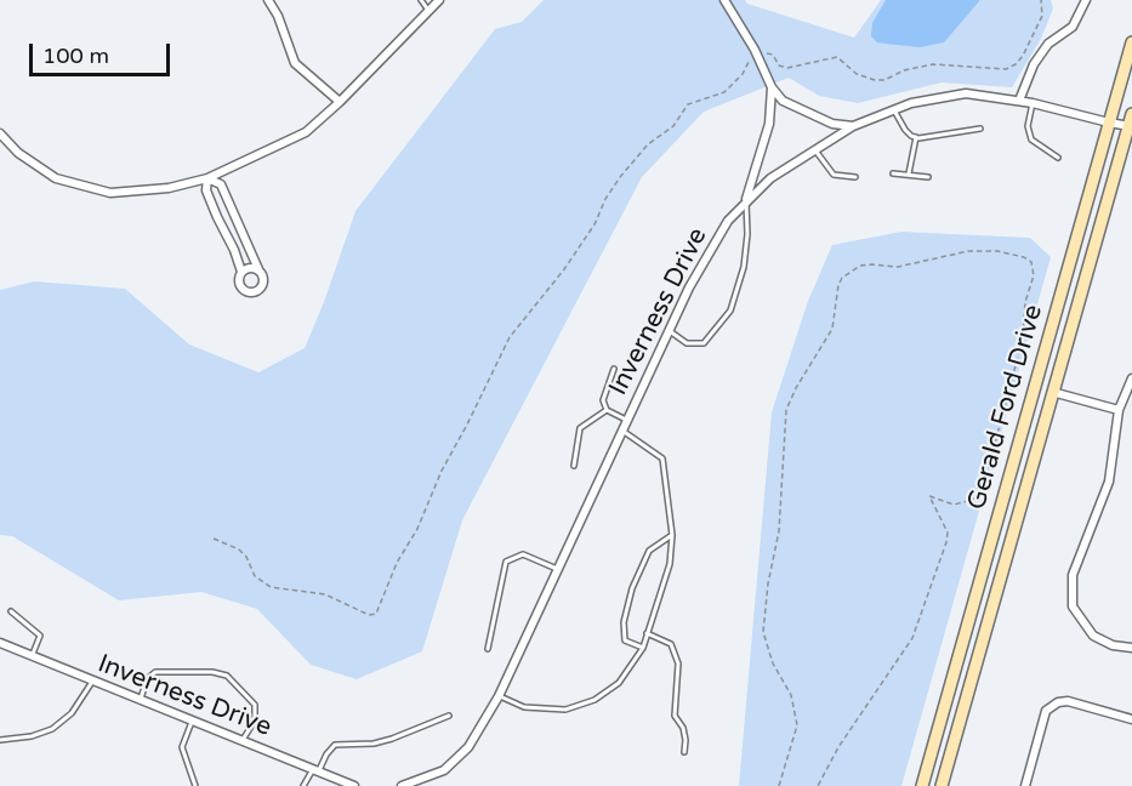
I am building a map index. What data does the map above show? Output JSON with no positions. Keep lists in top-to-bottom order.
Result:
{
  "streets": {
    "main road": ["Gerald Ford Drive"],
    "street": ["Inverness Drive"]
  },
  "crossings": [
    ["Inverness Drive", "Gerald Ford Drive"]
  ],
  "scale_bar": "100 m"
}
